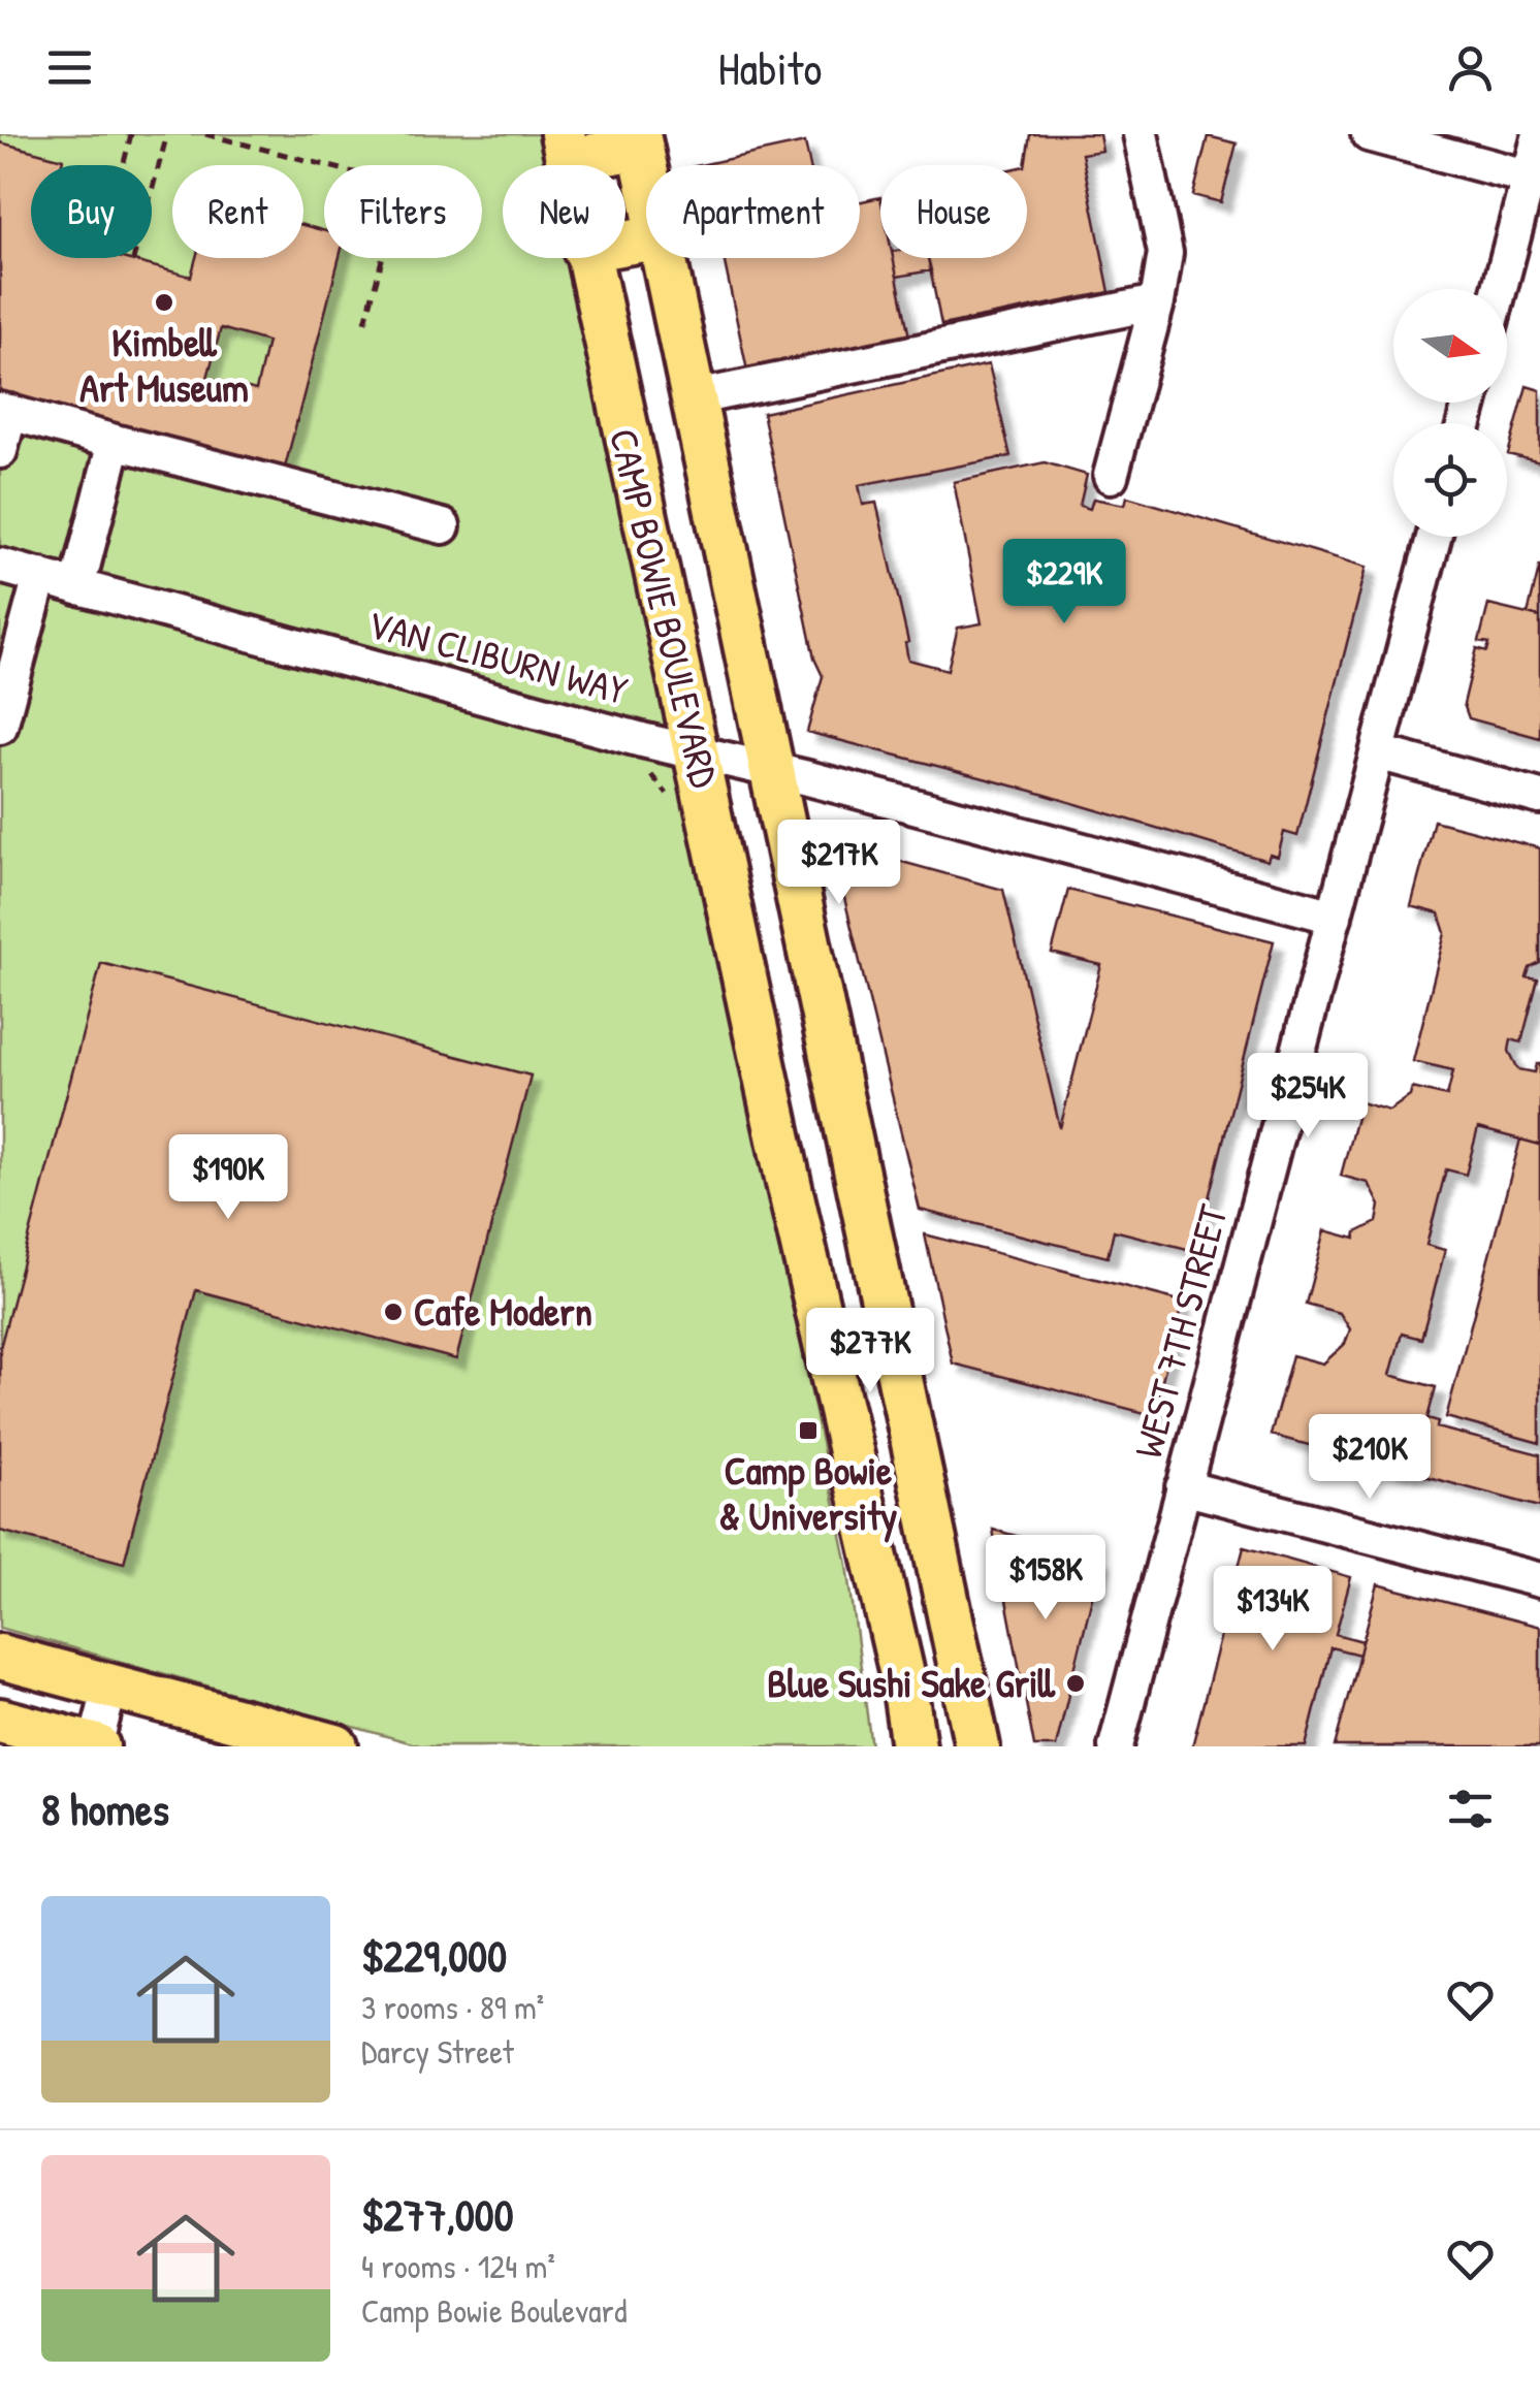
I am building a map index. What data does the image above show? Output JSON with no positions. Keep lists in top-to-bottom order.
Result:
{
  "streets": {
    "main road": ["CAMP BOWIE BOULEVARD"],
    "street": ["VAN CLIBURN WAY", "WEST 7TH STREET"]
  },
  "crossings": [
    ["CAMP BOWIE BOULEVARD", "VAN CLIBURN WAY"],
    ["VAN CLIBURN WAY", "WEST 7TH STREET"]
  ],
  "places": {
    "other": ["Kimbell Art Museum", "Cafe Modern", "Blue Sushi Sake Grill"],
    "transit": ["Camp Bowie & University"]
  },
  "north": "right",
  "page": {
    "header": "Habito",
    "chip": [
      "Buy",
      "Rent",
      "Filters",
      "New",
      "Apartment",
      "House"
    ],
    "price": [
      "$229K",
      "$217K",
      "$254K",
      "$190K",
      "$277K",
      "$210K",
      "$158K",
      "$134K"
    ],
    "heading": "8 homes",
    "list": [
      {
        "name": "$229,000",
        "note": "3 rooms · 89 m² · Darcy Street"
      },
      {
        "name": "$277,000",
        "note": "4 rooms · 124 m² · Camp Bowie Boulevard"
      }
    ]
  }
}
